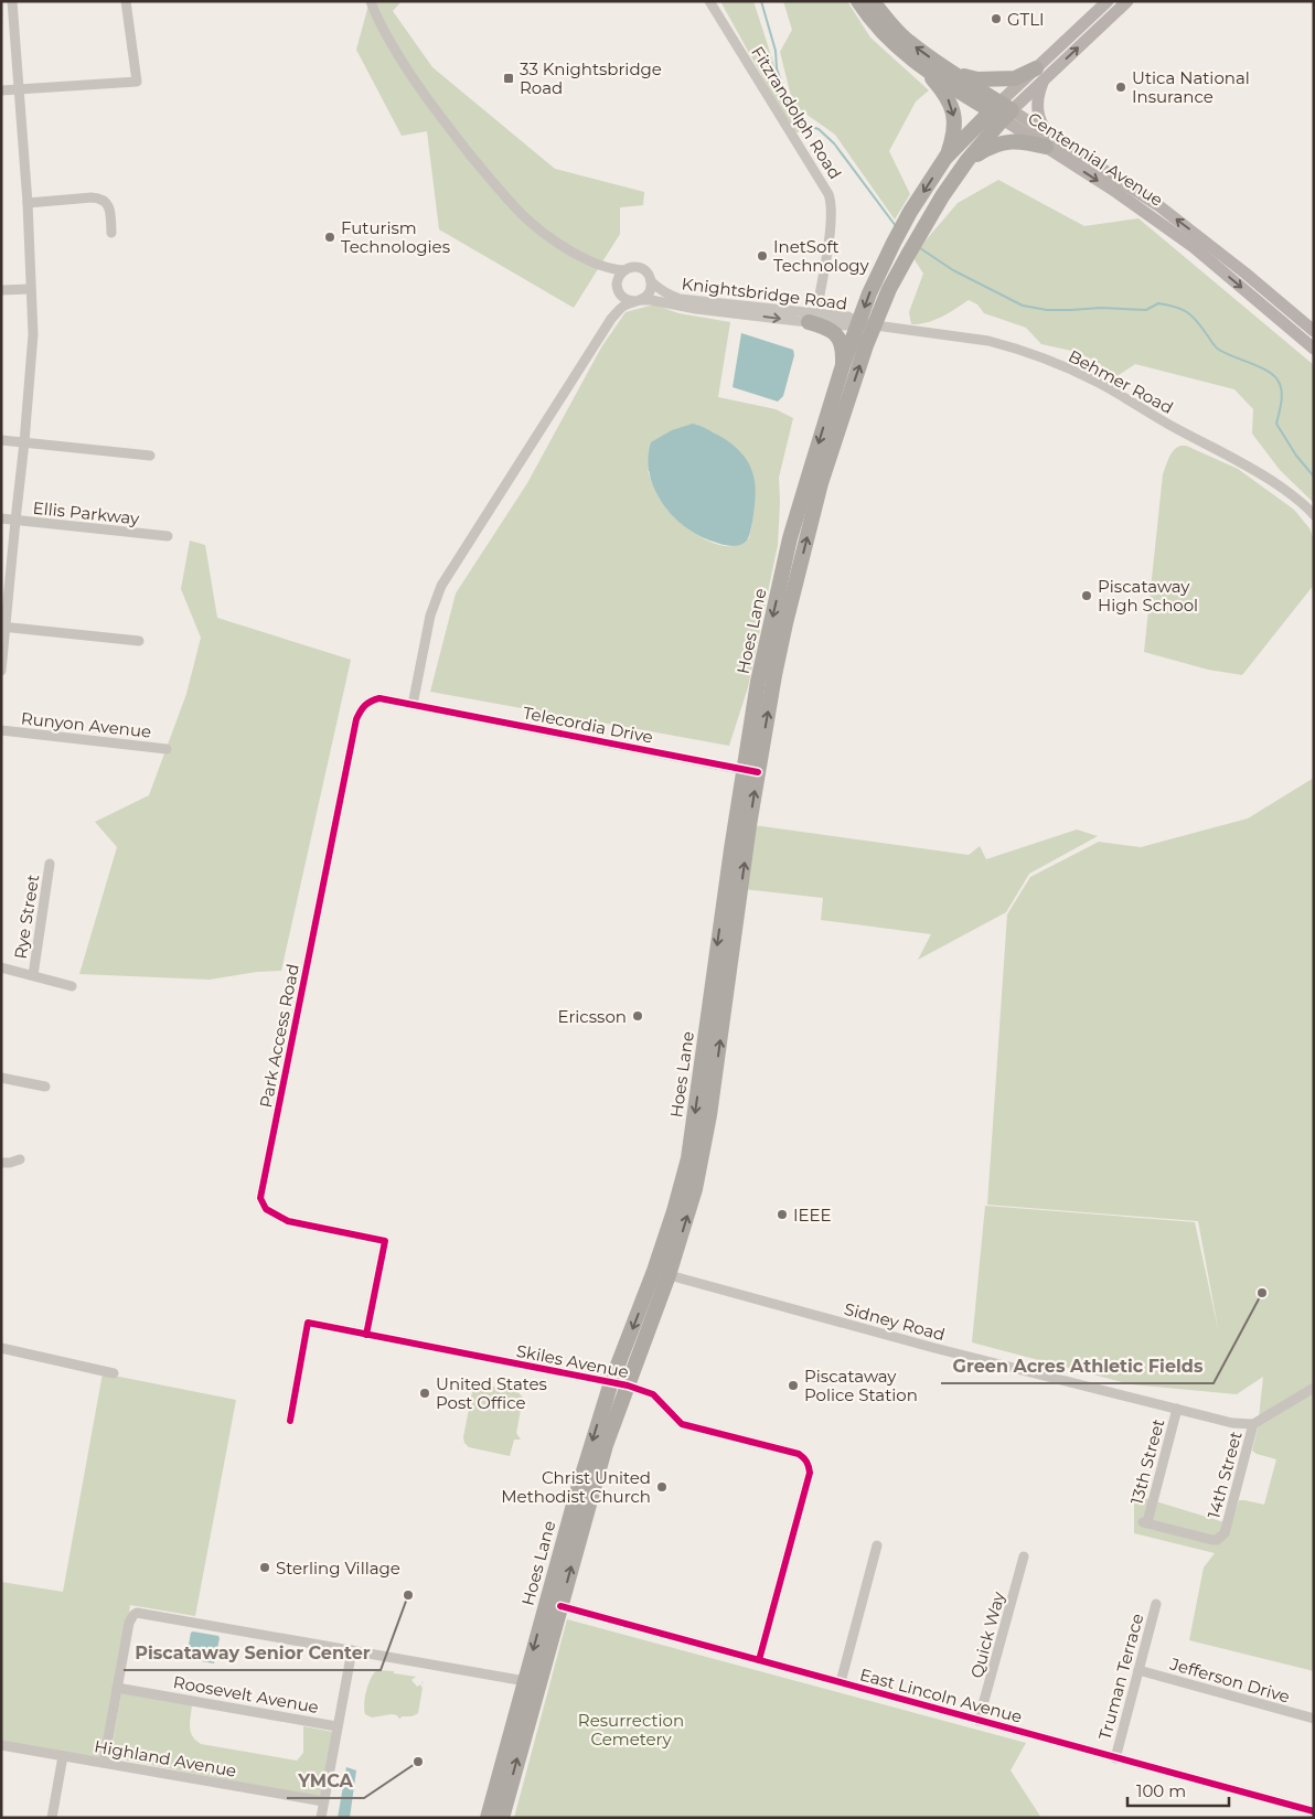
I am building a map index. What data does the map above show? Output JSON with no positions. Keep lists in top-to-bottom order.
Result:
{
  "streets": {
    "highway": ["Centennial Avenue", "Hoes Lane"],
    "street": [
      "Fitzrandolph Road",
      "Knightsbridge Road",
      "Behmer Road",
      "Ellis Parkway",
      "Runyon Avenue",
      "Telecordia Drive",
      "Rye Street",
      "Park Access Road",
      "Sidney Road",
      "Skiles Avenue",
      "13th Street",
      "14th Street",
      "Quick Way",
      "Truman Terrace",
      "Jefferson Drive",
      "Roosevelt Avenue",
      "East Lincoln Avenue",
      "Highland Avenue"
    ]
  },
  "crossings": [
    ["Fitzrandolph Road", "Knightsbridge Road"],
    ["Knightsbridge Road", "Behmer Road"],
    ["Knightsbridge Road", "Hoes Lane"],
    ["Behmer Road", "Hoes Lane"],
    ["Hoes Lane", "Telecordia Drive"],
    ["Hoes Lane", "Sidney Road"],
    ["Hoes Lane", "Skiles Avenue"],
    ["Hoes Lane", "East Lincoln Avenue"],
    ["Telecordia Drive", "Park Access Road"],
    ["Park Access Road", "Skiles Avenue"],
    ["Sidney Road", "13th Street"],
    ["Sidney Road", "14th Street"],
    ["Skiles Avenue", "East Lincoln Avenue"],
    ["13th Street", "14th Street"],
    ["Quick Way", "East Lincoln Avenue"],
    ["Truman Terrace", "Jefferson Drive"],
    ["Truman Terrace", "East Lincoln Avenue"]
  ],
  "parks": ["Resurrection Cemetery"],
  "places": {
    "other": [
      "GTLI",
      "Utica National Insurance",
      "Futurism Technologies",
      "InetSoft Technology",
      "Piscataway High School",
      "Ericsson",
      "IEEE",
      "Green Acres Athletic Fields",
      "Piscataway Police Station",
      "United States Post Office",
      "Christ United Methodist Church",
      "Sterling Village",
      "Piscataway Senior Center",
      "YMCA"
    ],
    "transit": ["33 Knightsbridge Road"]
  },
  "scale_bar": "100 m"
}
